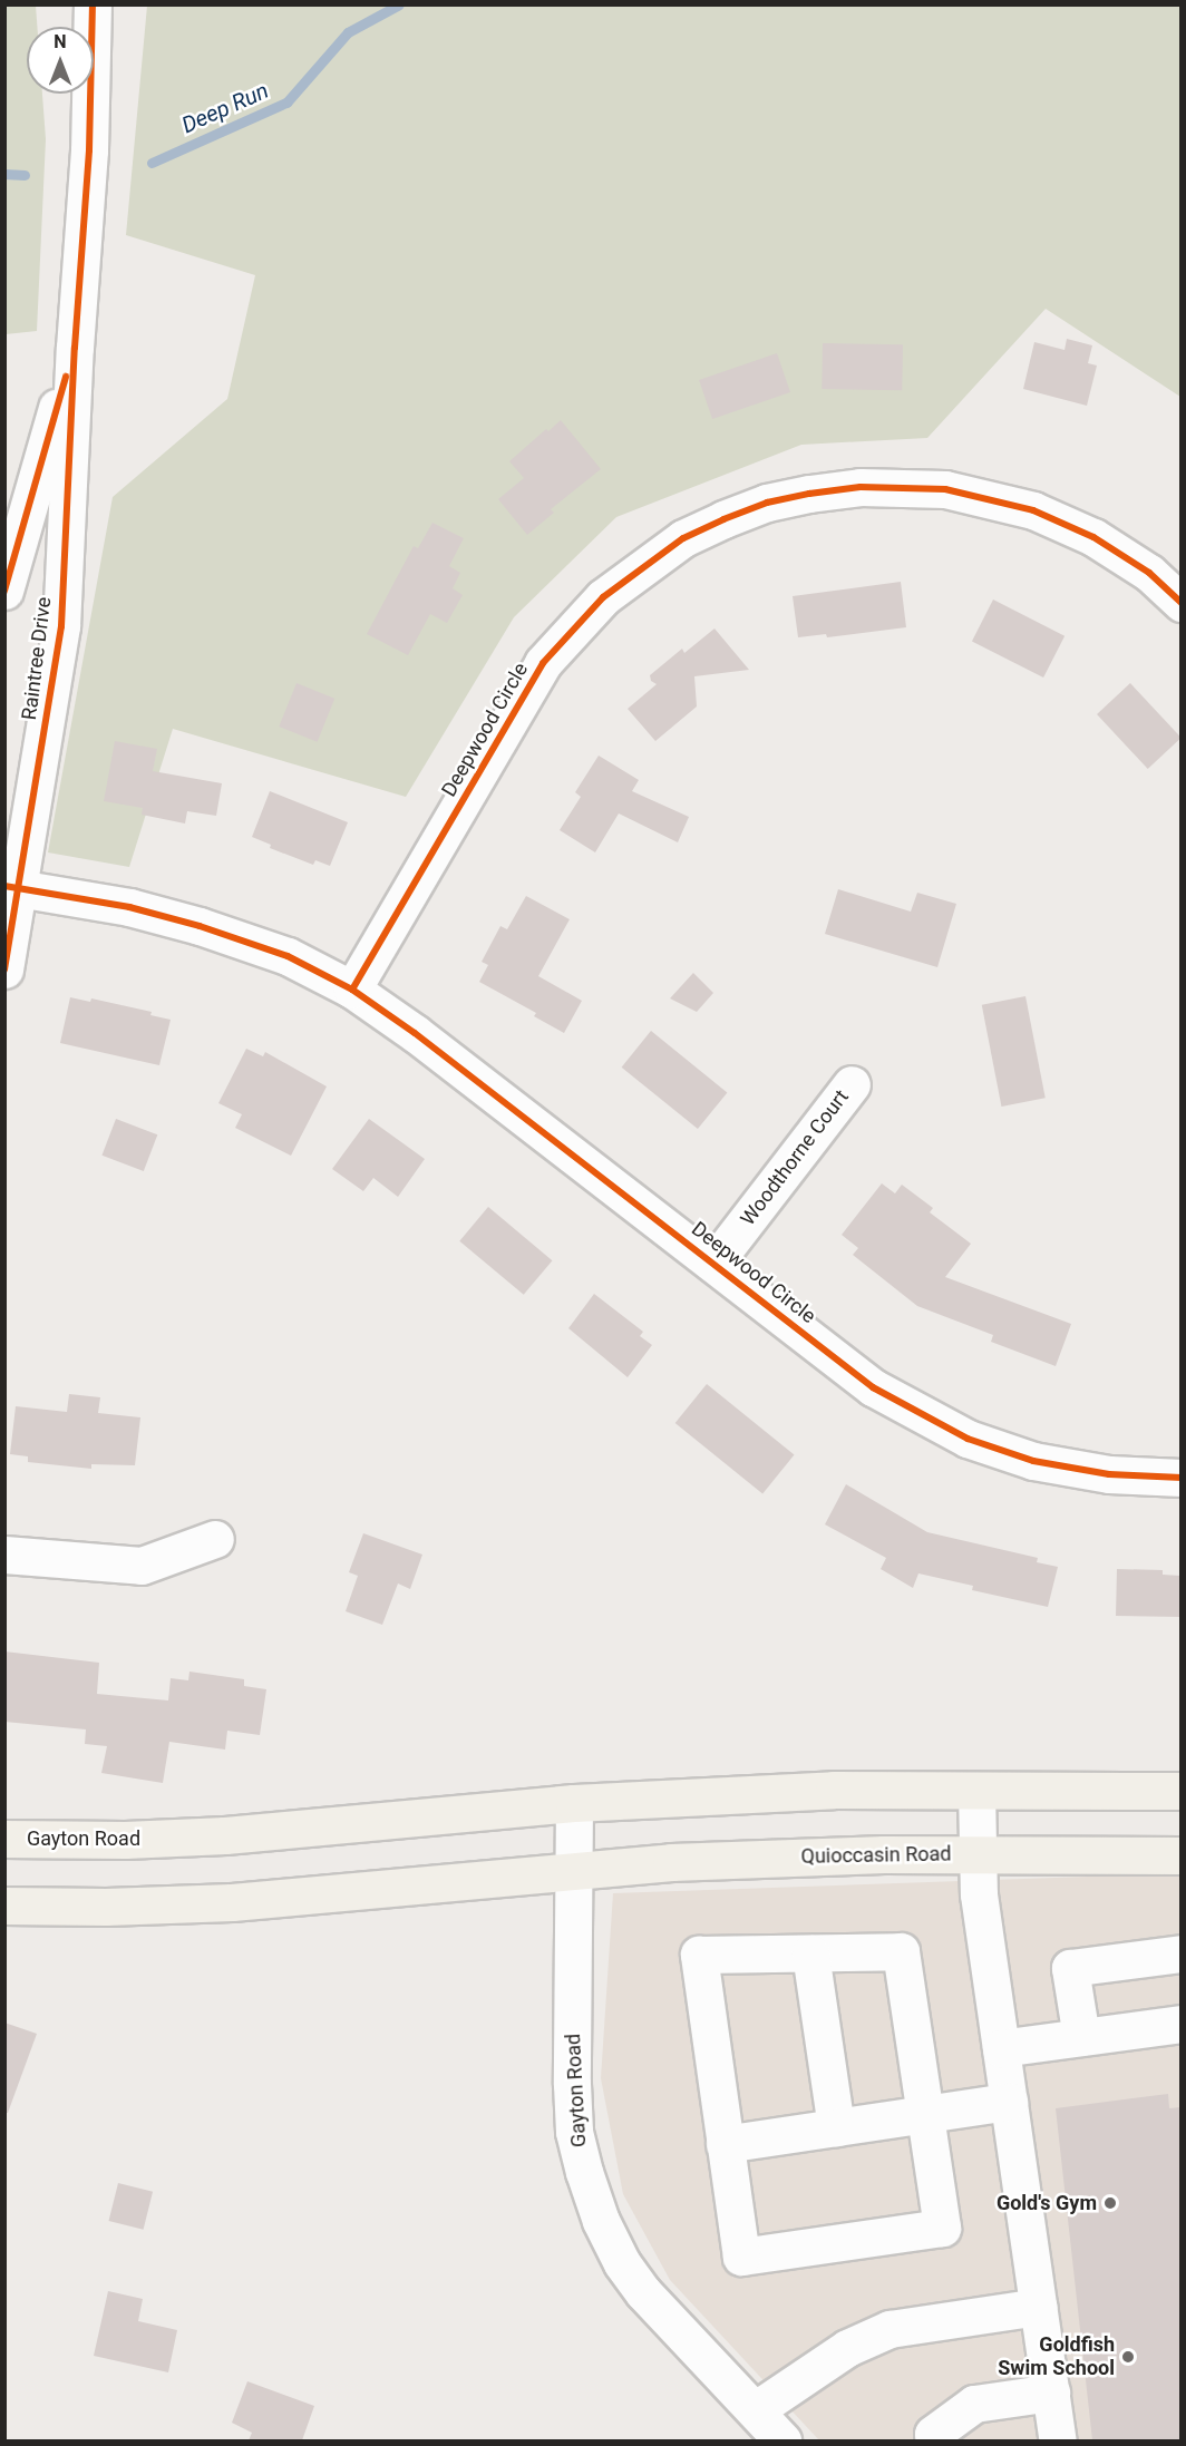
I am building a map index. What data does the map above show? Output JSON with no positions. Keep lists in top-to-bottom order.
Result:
{
  "streets": {
    "main road": ["Gayton Road", "Quioccasin Road"],
    "street": ["Raintree Drive", "Deepwood Circle", "Woodthorne Court"]
  },
  "crossings": [
    ["Raintree Drive", "Deepwood Circle"],
    ["Deepwood Circle", "Woodthorne Court"],
    ["Gayton Road", "Quioccasin Road"]
  ],
  "water": ["Deep Run"],
  "places": ["Gold's Gym", "Goldfish Swim School"],
  "north": "top"
}
